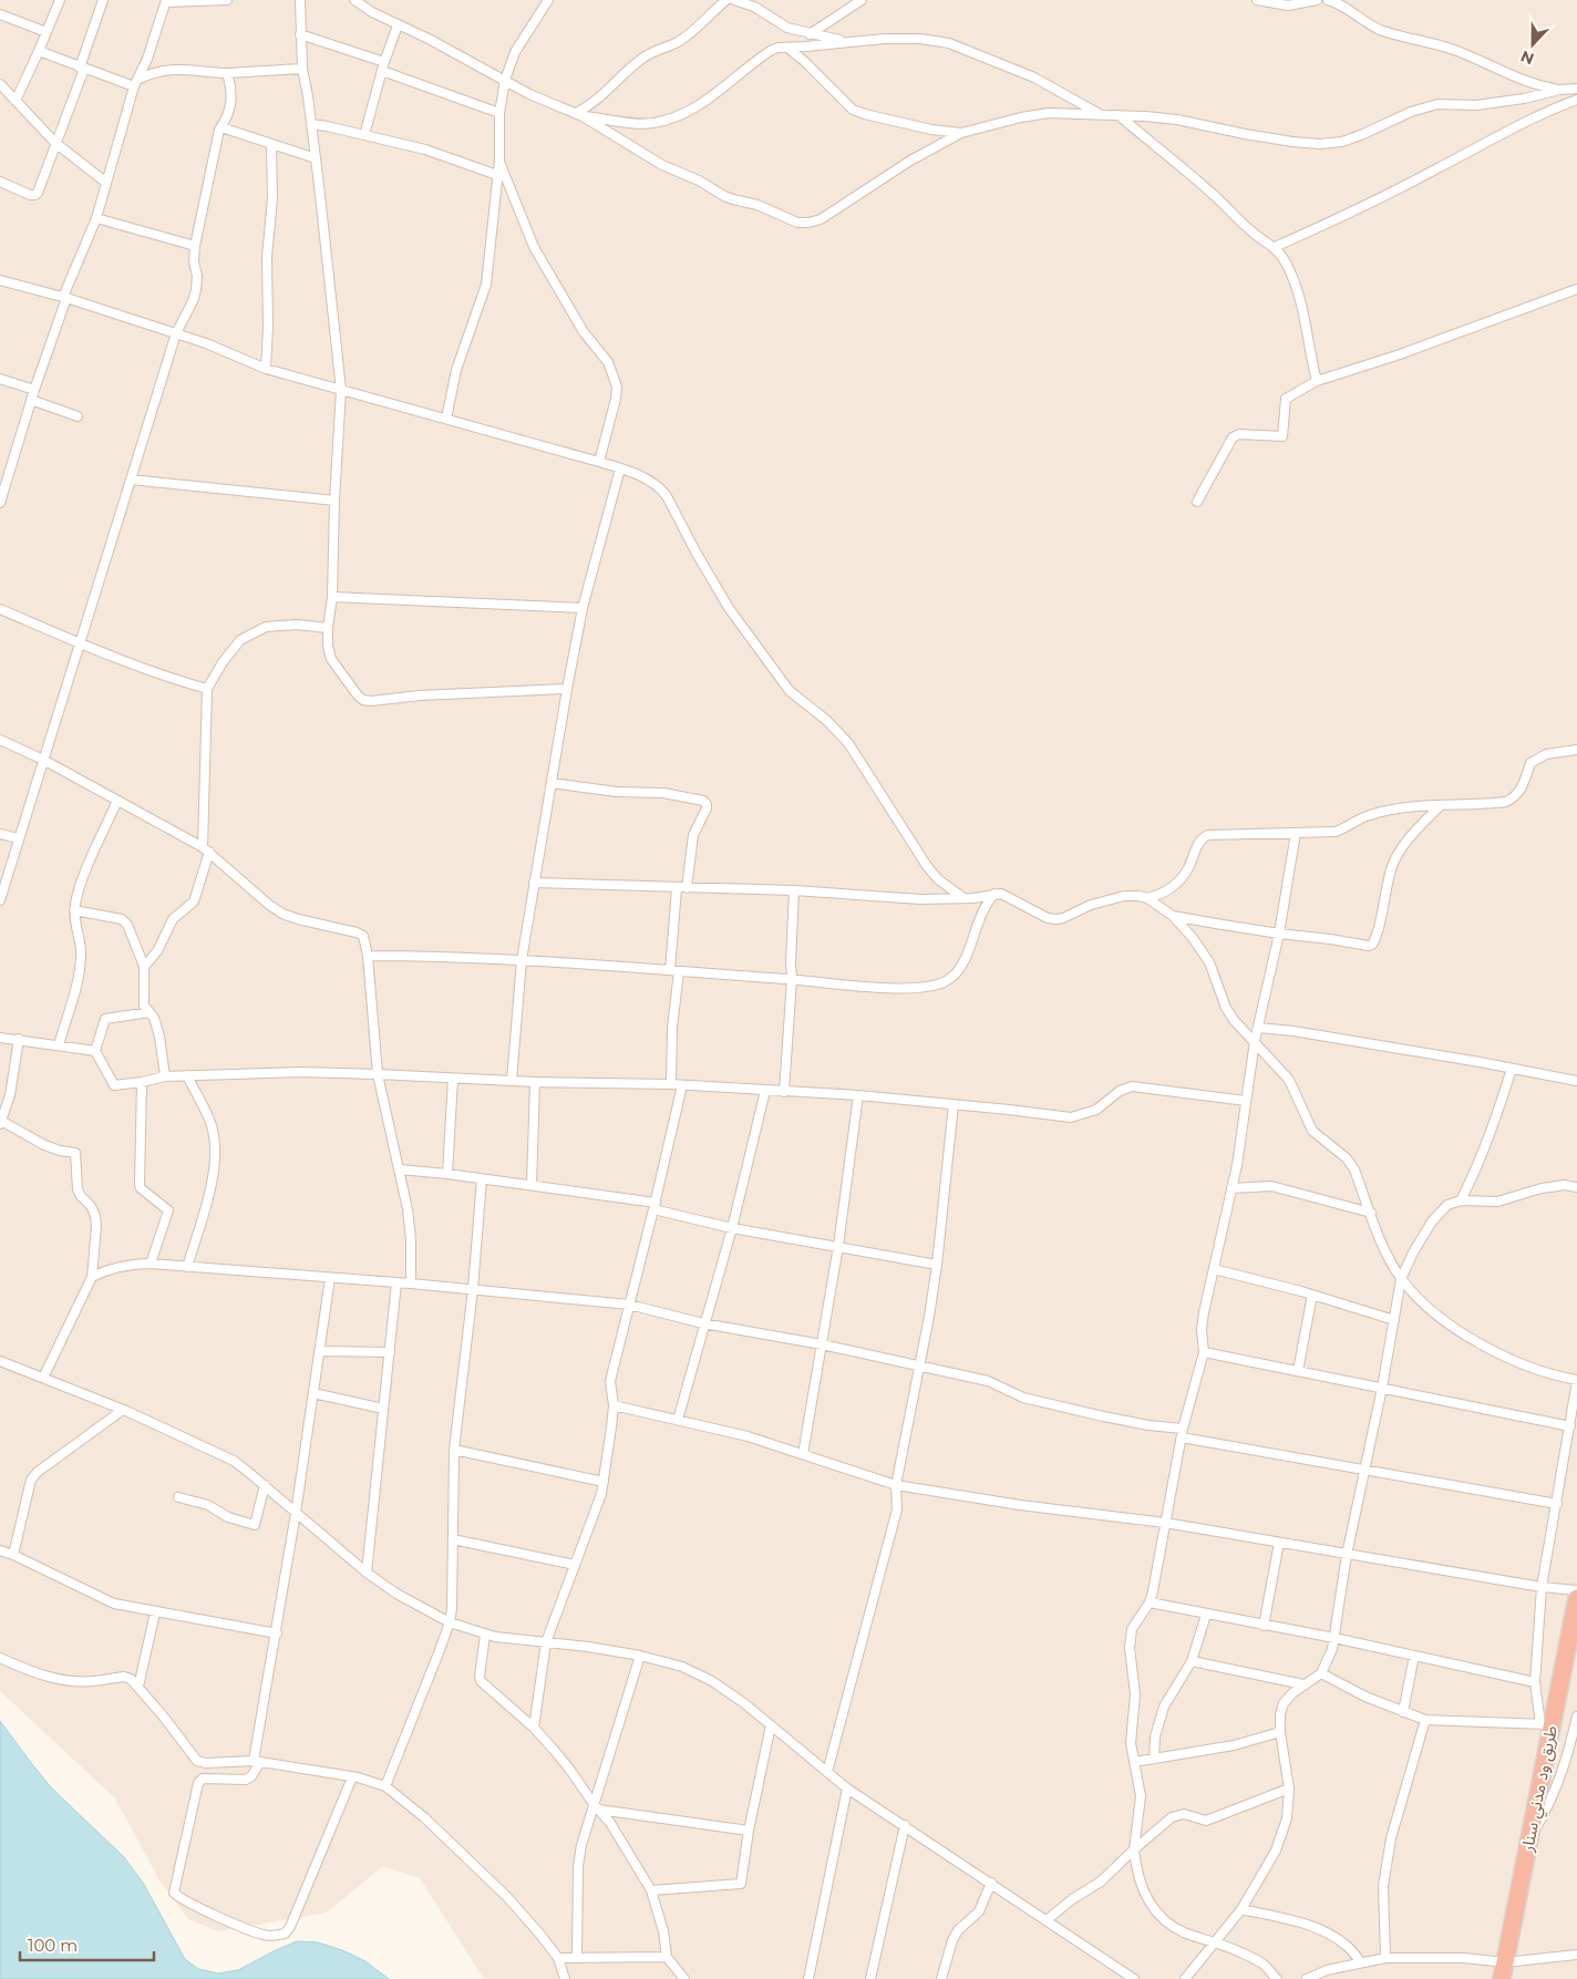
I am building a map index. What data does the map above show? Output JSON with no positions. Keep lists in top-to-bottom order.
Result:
{
  "streets": {
    "highway": ["طريق ود مدني سنار"]
  },
  "scale_bar": "100 m",
  "north": "bottom"
}
